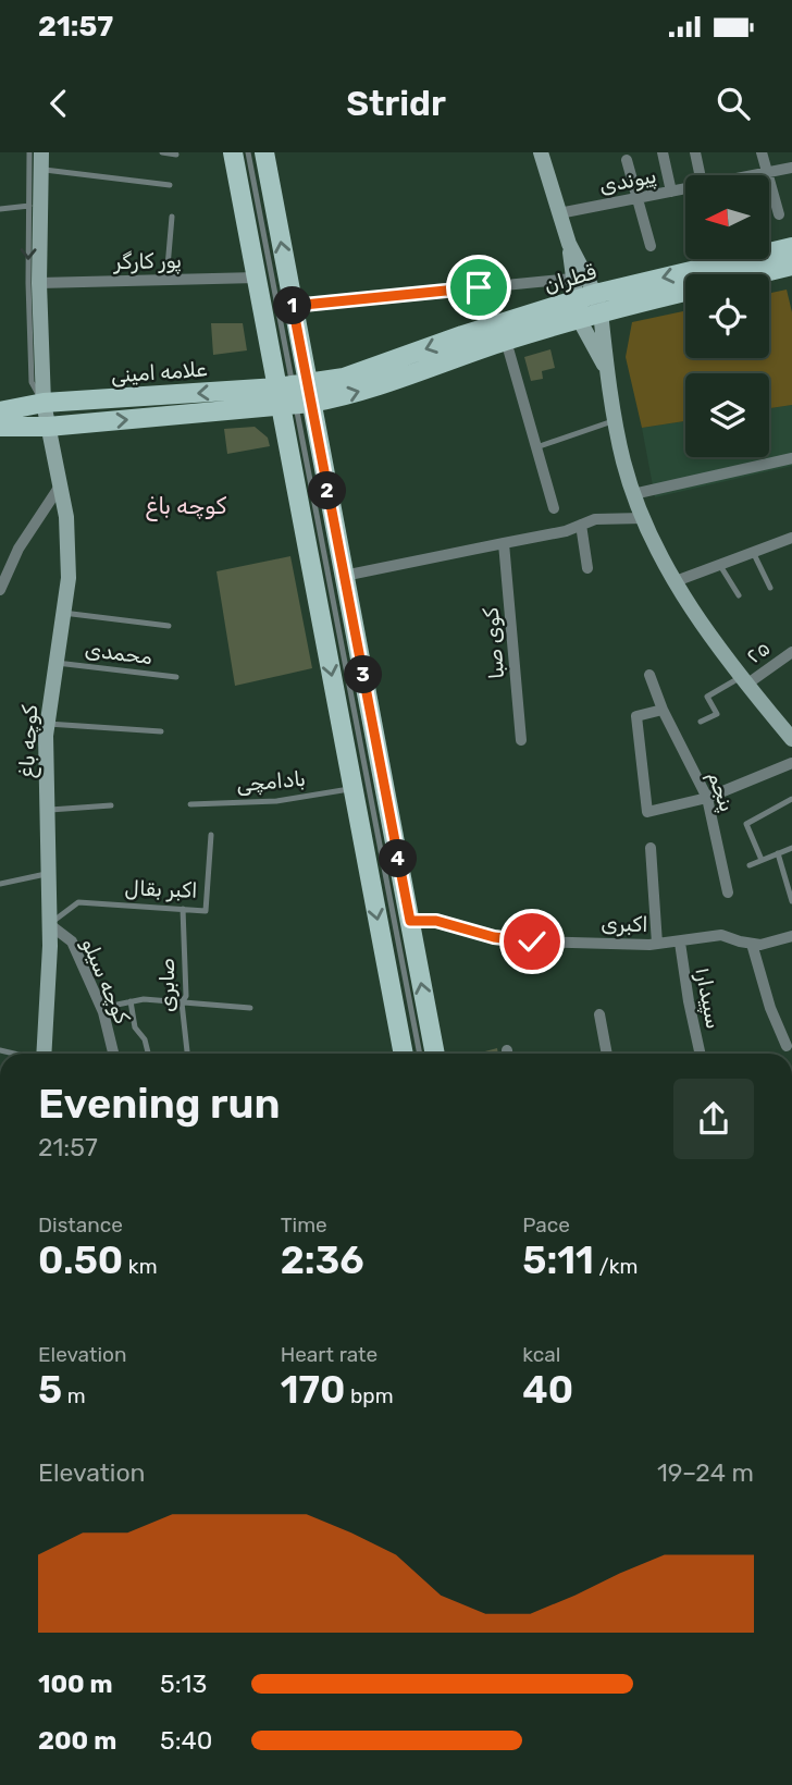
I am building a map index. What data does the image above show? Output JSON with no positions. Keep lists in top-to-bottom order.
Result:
{
  "streets": {
    "main road": ["قطران", "علامه امینی", "کوچه باغ"],
    "street": [
      "پیوندی",
      "پور کارگر",
      "کوی صبا",
      "۲۵",
      "پنجم",
      "اکبری",
      "کوچه سیلو",
      "سپیدار۱"
    ],
    "lane": [
      "محمدی",
      "بادامچی",
      "اکبر بقال",
      "صابری"
    ]
  },
  "crossings": [
    ["قطران", "علامه امینی"],
    ["علامه امینی", "کوچه باغ"],
    ["محمدی", "کوچه باغ"],
    ["کوچه باغ", "اکبر بقال"],
    ["کوچه باغ", "کوچه سیلو"],
    ["اکبر بقال", "کوچه سیلو"],
    ["اکبر بقال", "صابری"],
    ["اکبری", "سپیدار۱"]
  ],
  "districts": ["کوچه باغ"],
  "north": "left",
  "page": {
    "status": "21:57",
    "header": "Stridr",
    "pins": [
      "1",
      "2",
      "3",
      "4"
    ],
    "heading": ["Evening run", "21:57"],
    "stats": [
      ["Distance", "0.50 km"],
      ["Time", "2:36"],
      ["Pace", "5:11 /km"],
      ["Elevation", "5 m"],
      ["Heart rate", "170 bpm"],
      ["kcal", "40"]
    ],
    "chart": ["Elevation", "19–24 m"],
    "list": [
      {
        "name": "100 m",
        "note": "5:13"
      },
      {
        "name": "200 m",
        "note": "5:40"
      }
    ]
  }
}
